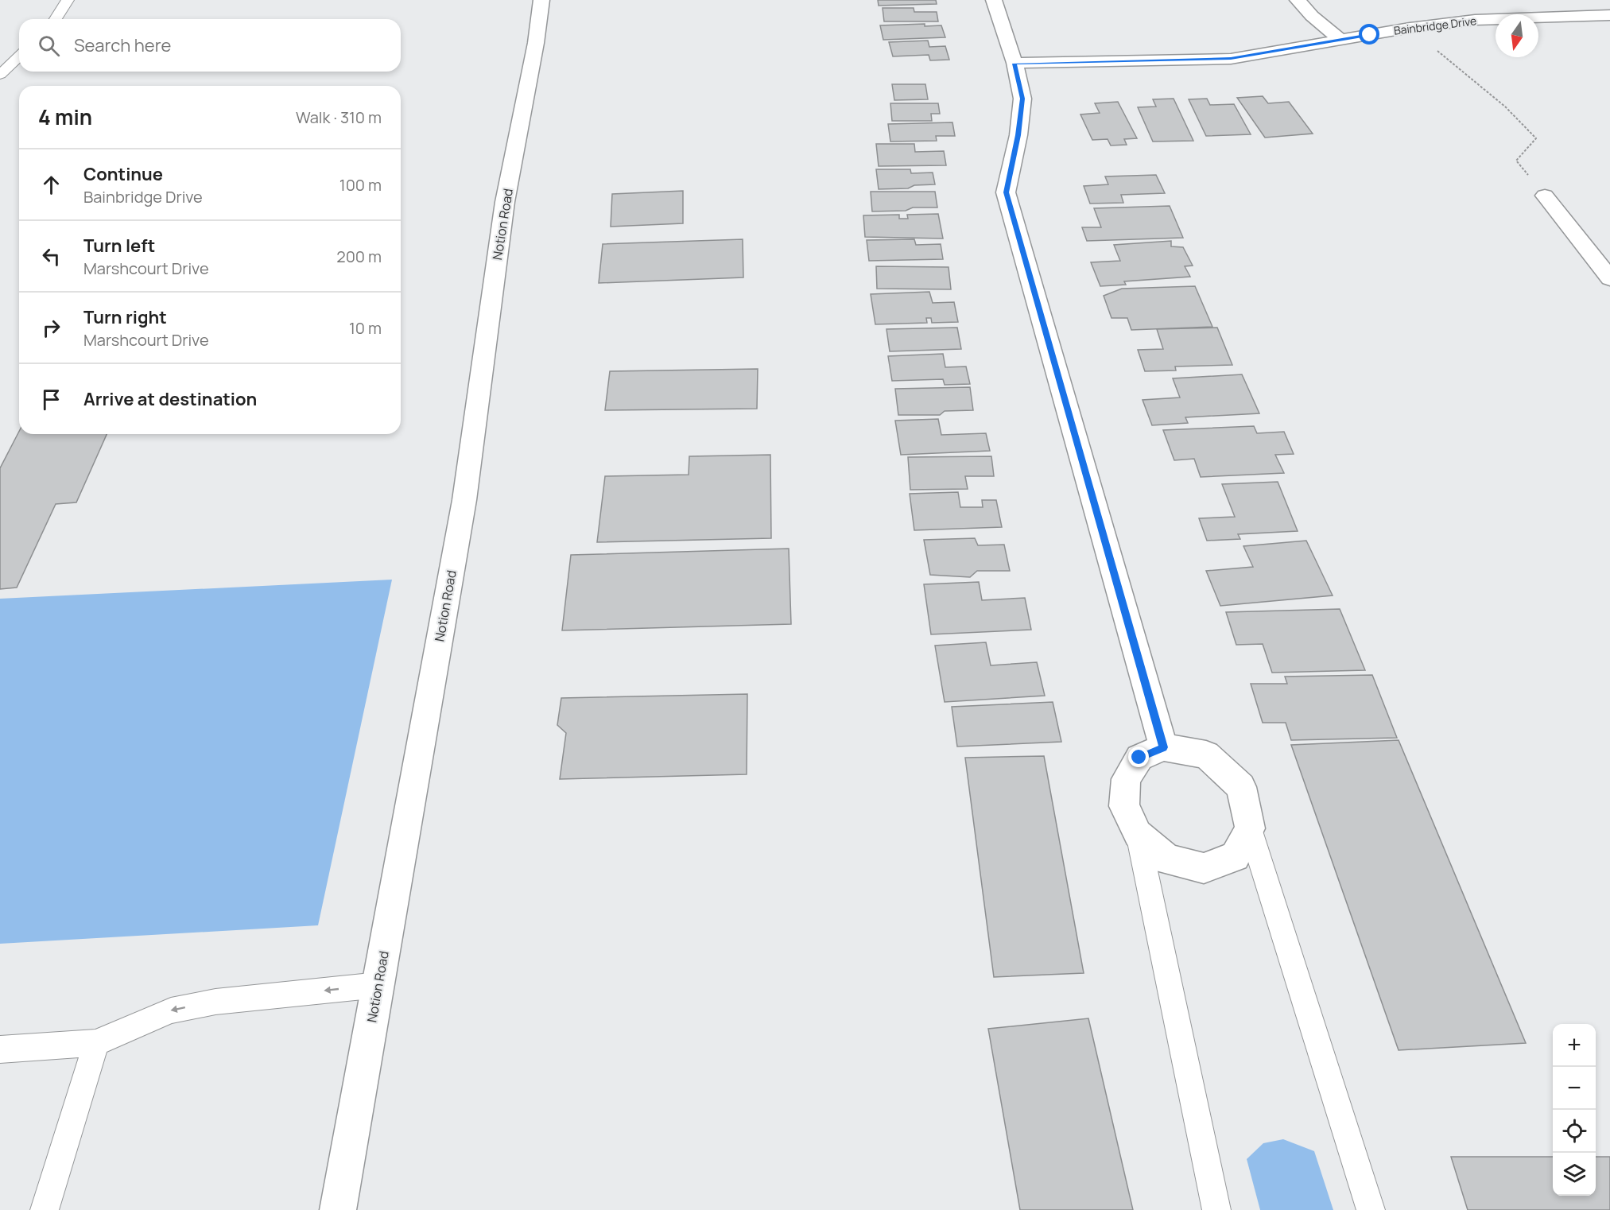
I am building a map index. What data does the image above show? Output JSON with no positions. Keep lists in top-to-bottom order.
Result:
{
  "streets": {
    "street": ["Bainbridge Drive", "Notion Road"]
  },
  "north": "bottom",
  "page": {
    "search": "Search here",
    "heading": ["4 min", "Walk · 310 m"],
    "list": [
      ["Continue", "Bainbridge Drive", "100 m"],
      ["Turn left", "Marshcourt Drive", "200 m"],
      ["Turn right", "Marshcourt Drive", "10 m"],
      "Arrive at destination"
    ],
    "map_buttons": ["+", "−"]
  }
}
